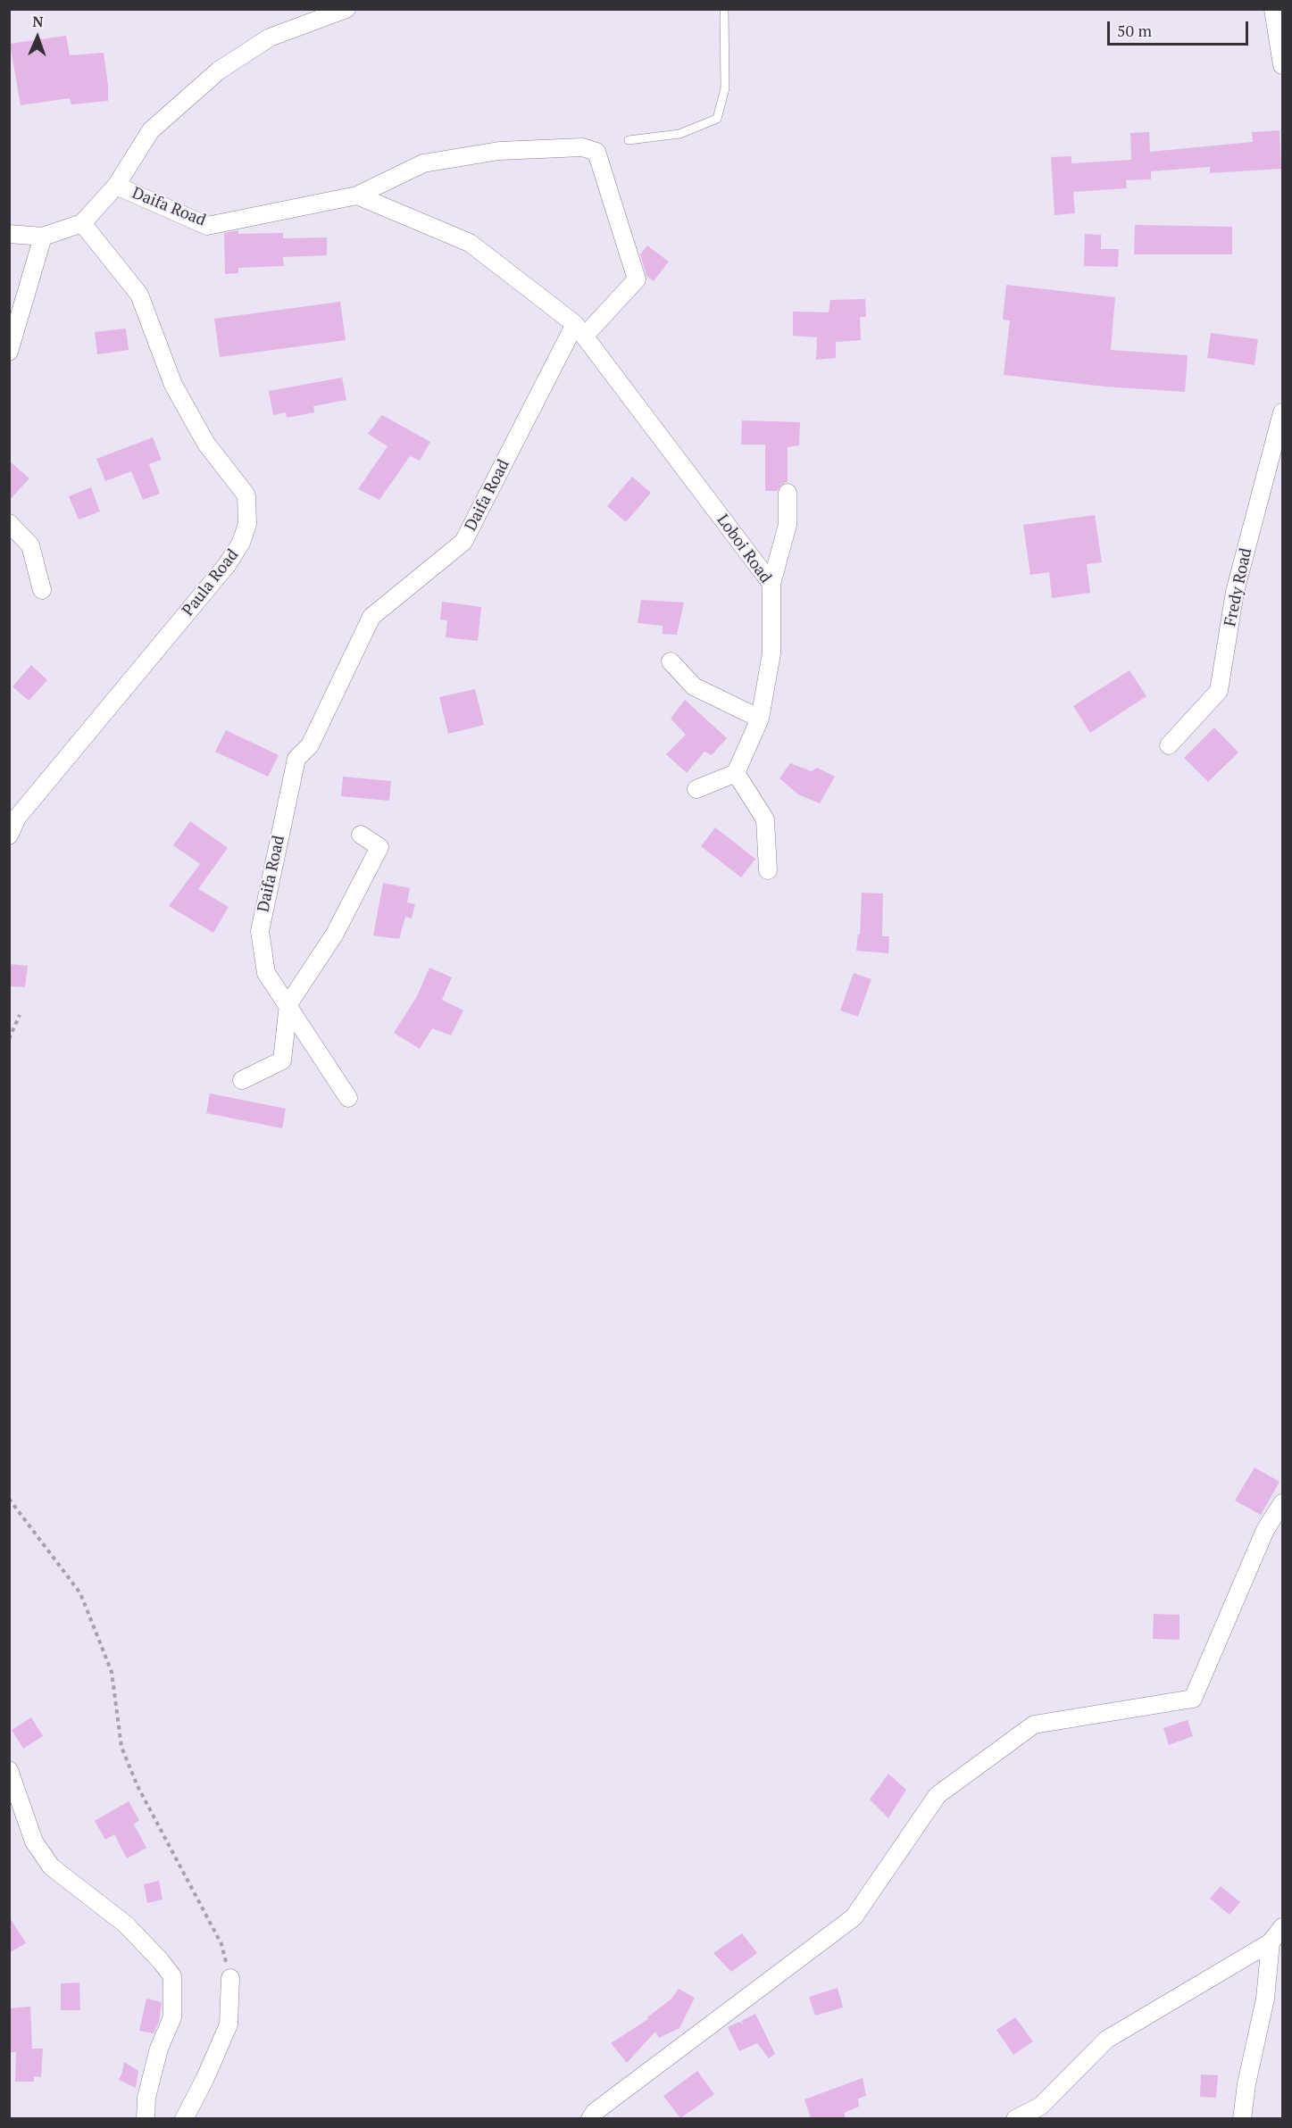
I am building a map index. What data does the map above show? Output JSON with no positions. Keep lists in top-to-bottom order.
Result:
{
  "streets": {
    "street": [
      "Daifa Road",
      "Loboi Road",
      "Paula Road",
      "Fredy Road"
    ]
  },
  "crossings": [
    ["Daifa Road", "Loboi Road"]
  ],
  "scale_bar": "50 m",
  "north": "top"
}
